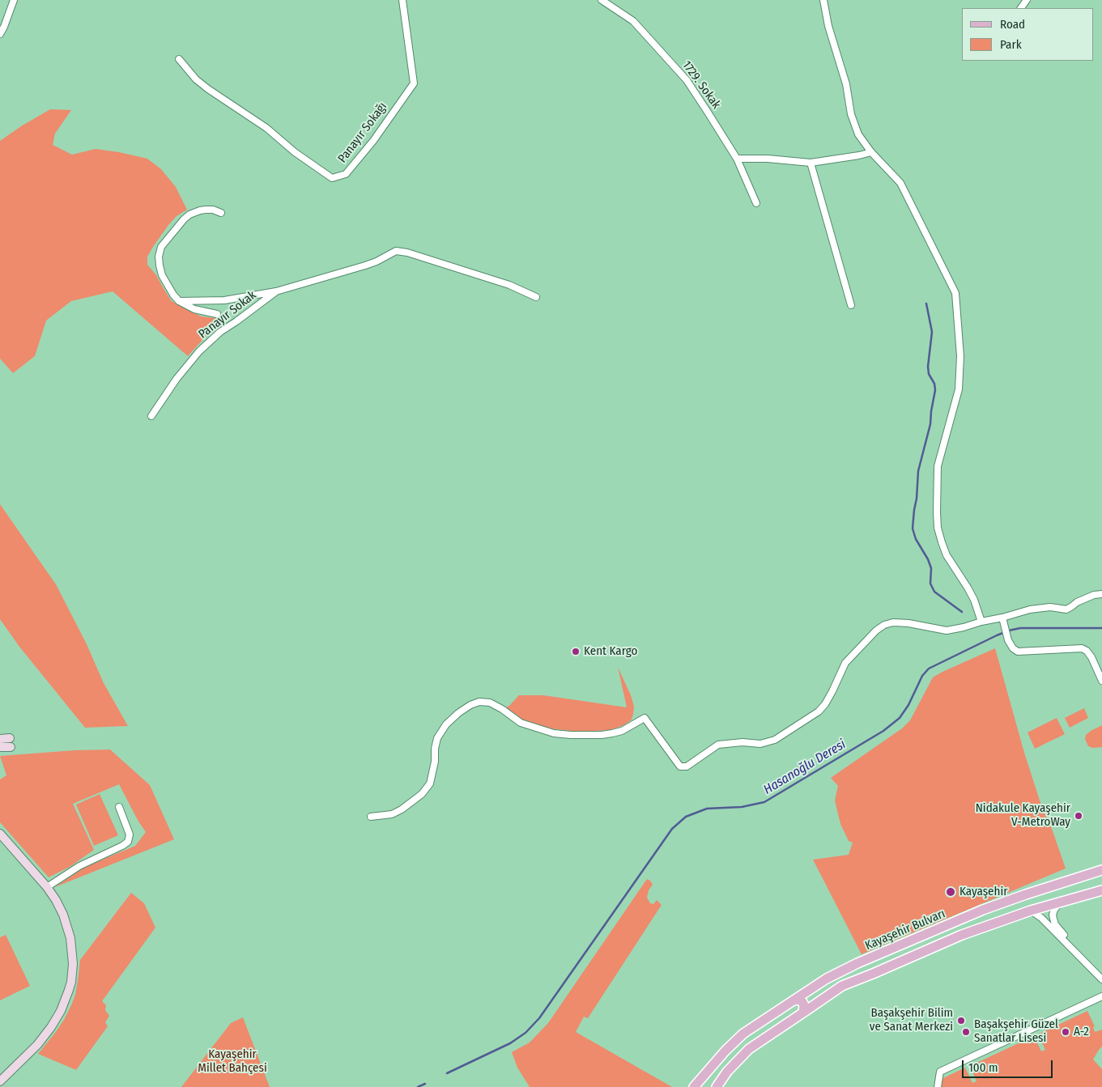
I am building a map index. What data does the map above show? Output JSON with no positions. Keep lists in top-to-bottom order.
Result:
{
  "streets": {
    "main road": ["Kayaşehir Bulvarı"],
    "street": ["1729. Sokak", "Panayır Sokağı", "Panayır Sokak"]
  },
  "water": ["Hasanoğlu Deresi"],
  "parks": ["Kayaşehir Millet Bahçesi"],
  "places": [
    "Kent Kargo",
    "Nidakule Kayaşehir V-MetroWay",
    "Kayaşehir",
    "Başakşehir Bilim ve Sanat Merkezi",
    "Başakşehir Güzel Sanatlar Lisesi",
    "A-2"
  ],
  "legend": ["Road", "Park"],
  "scale_bar": "100 m"
}
